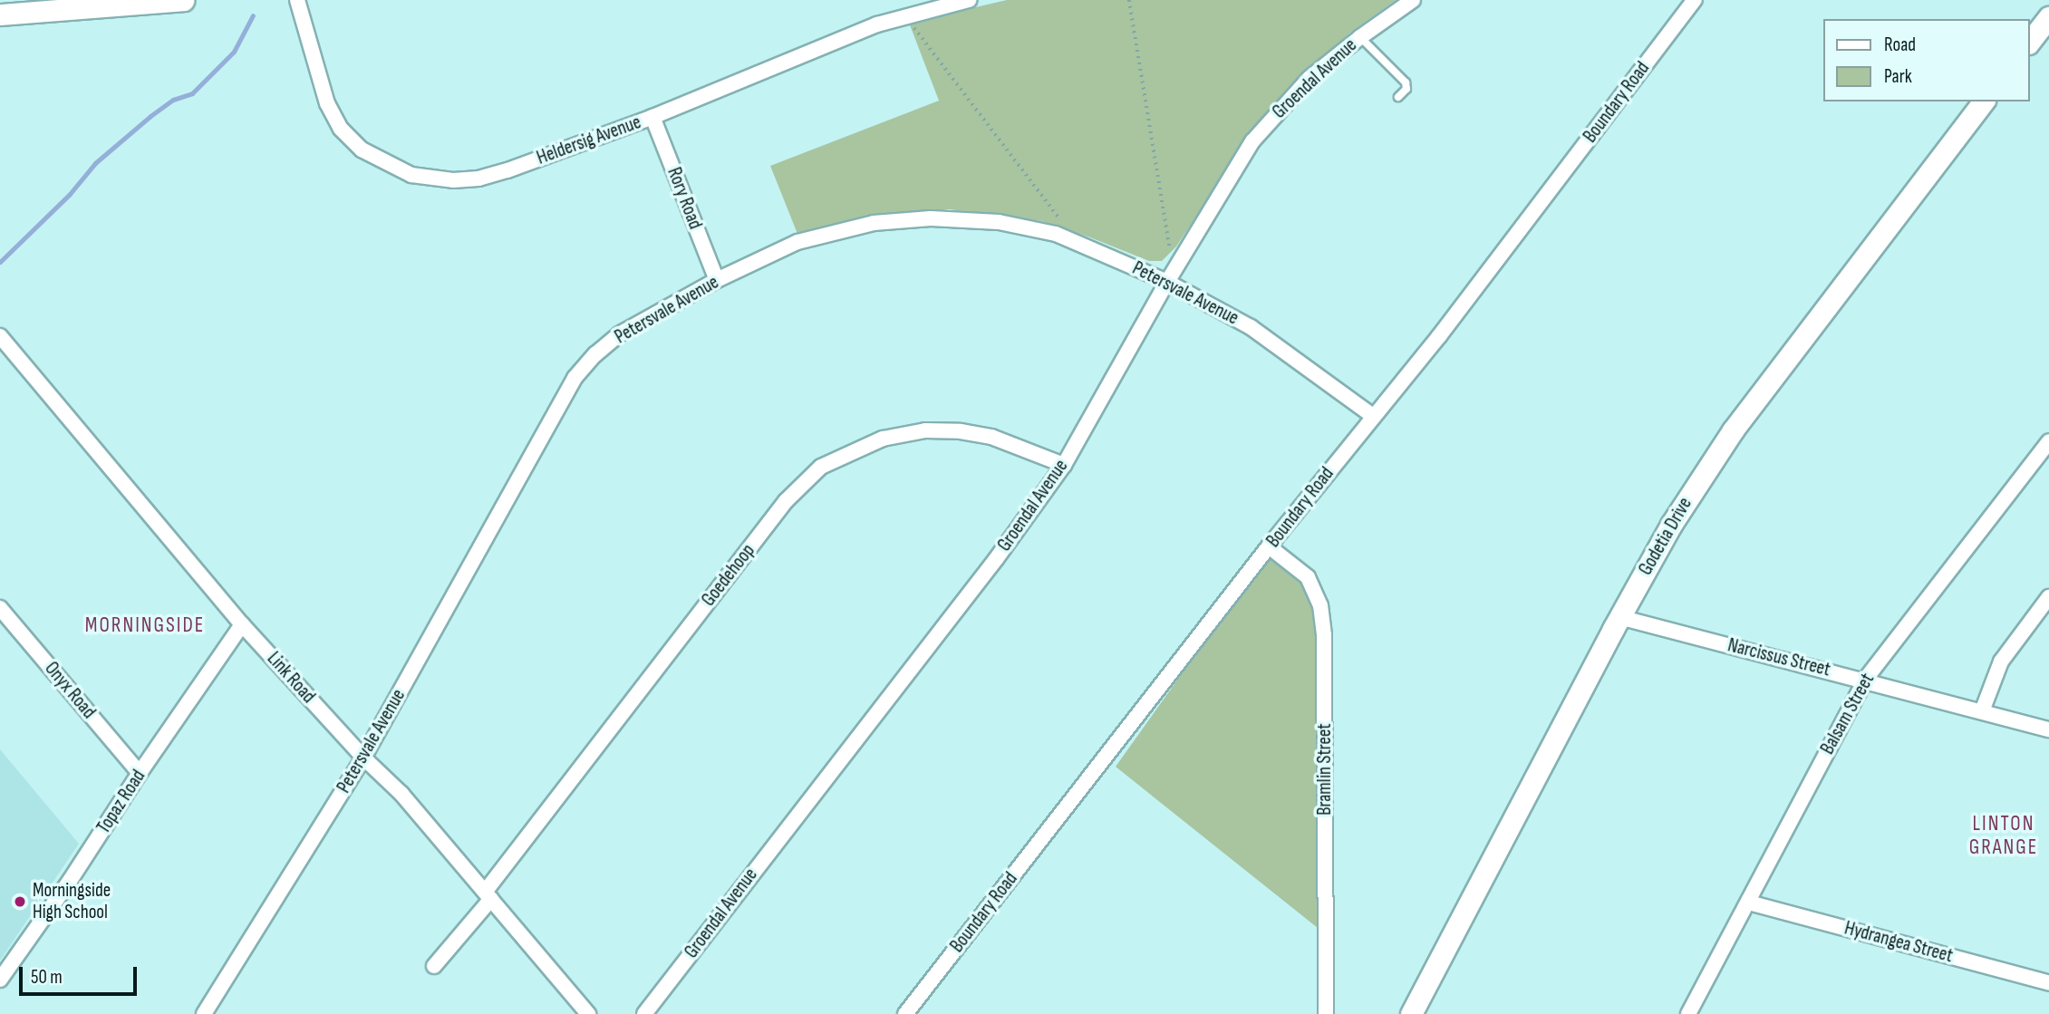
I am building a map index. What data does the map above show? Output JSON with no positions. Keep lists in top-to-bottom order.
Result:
{
  "streets": {
    "street": [
      "Groendal Avenue",
      "Boundary Road",
      "Heldersig Avenue",
      "Rory Road",
      "Petersvale Avenue",
      "Godetia Drive",
      "Goedehoop",
      "Narcissus Street",
      "Link Road",
      "Onyx Road",
      "Balsam Street",
      "Bramlin Street",
      "Topaz Road",
      "Hydrangea Street"
    ]
  },
  "crossings": [
    ["Groendal Avenue", "Petersvale Avenue"],
    ["Groendal Avenue", "Goedehoop"],
    ["Boundary Road", "Petersvale Avenue"],
    ["Boundary Road", "Bramlin Street"],
    ["Heldersig Avenue", "Rory Road"],
    ["Rory Road", "Petersvale Avenue"],
    ["Petersvale Avenue", "Link Road"],
    ["Godetia Drive", "Narcissus Street"],
    ["Goedehoop", "Link Road"],
    ["Narcissus Street", "Balsam Street"],
    ["Link Road", "Topaz Road"],
    ["Onyx Road", "Topaz Road"],
    ["Balsam Street", "Hydrangea Street"]
  ],
  "districts": ["MORNINGSIDE", "LINTON GRANGE"],
  "places": ["Morningside High School"],
  "legend": ["Road", "Park"],
  "scale_bar": "50 m"
}
